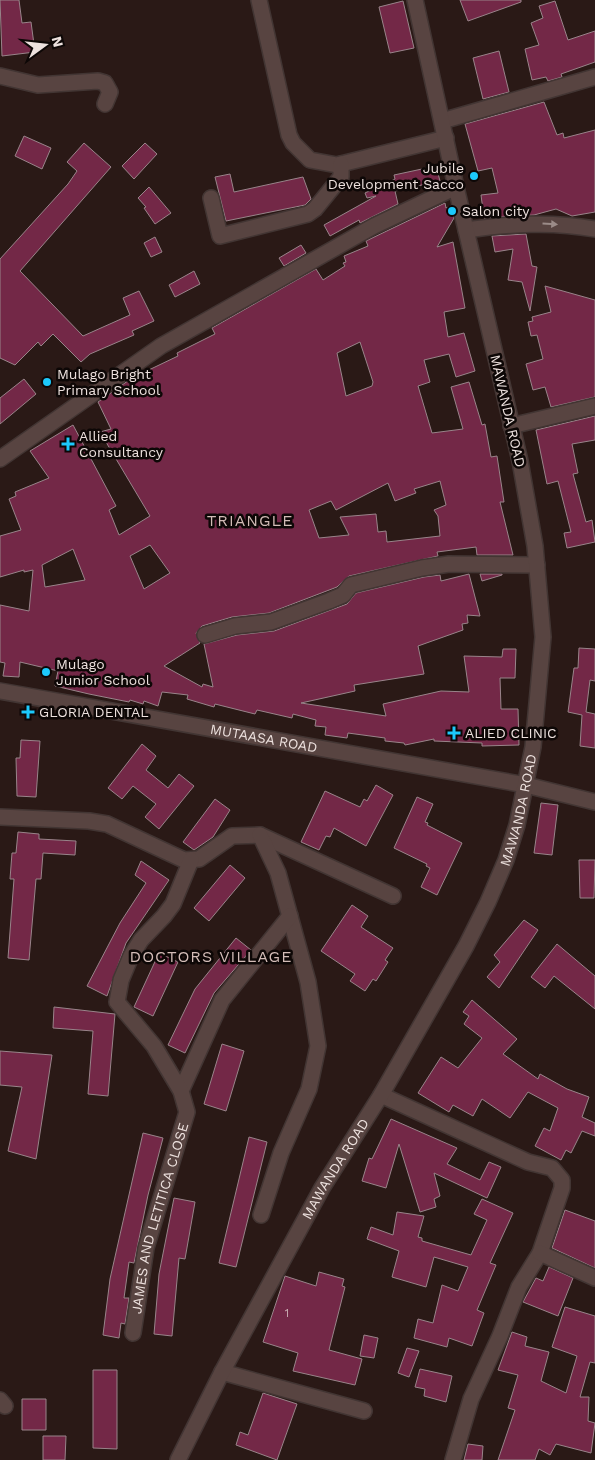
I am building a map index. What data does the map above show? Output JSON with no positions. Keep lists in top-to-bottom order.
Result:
{
  "streets": {
    "street": ["MAWANDA ROAD", "MUTAASA ROAD", "JAMES AND LETITICA CLOSE"]
  },
  "crossings": [
    ["MAWANDA ROAD", "MUTAASA ROAD"]
  ],
  "districts": ["TRIANGLE", "DOCTORS VILLAGE"],
  "places": {
    "other": [
      "Jubile Development Sacco",
      "Salon city",
      "Mulago Bright Primary School",
      "Mulago Junior School"
    ],
    "health": ["Allied Consultancy", "GLORIA DENTAL", "ALIED CLINIC"]
  },
  "house_numbers": ["1"],
  "north": "right"
}
